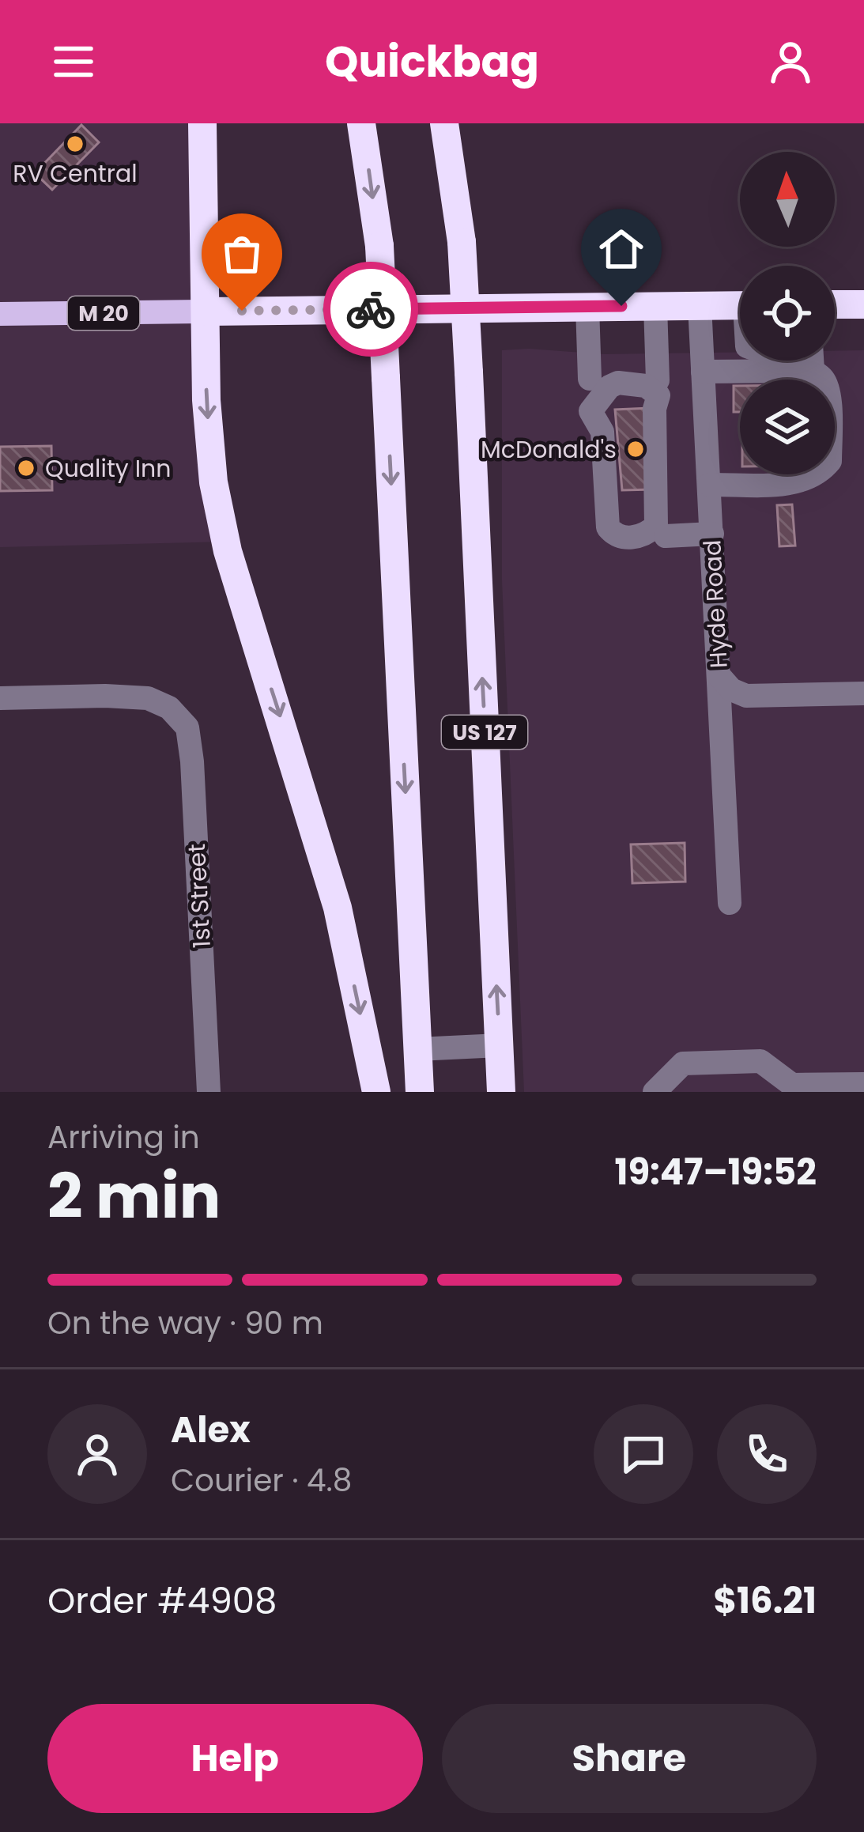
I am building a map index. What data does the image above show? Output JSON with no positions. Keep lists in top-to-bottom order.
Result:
{
  "streets": {
    "highway": ["M 20", "US 127"],
    "street": ["Hyde Road", "1st Street"]
  },
  "crossings": [
    ["M 20", "Hyde Road"]
  ],
  "places": ["RV Central", "McDonald's", "Quality Inn"],
  "north": "top",
  "page": {
    "header": "Quickbag",
    "heading": ["2 min", "Arriving in", "19:47–19:52"],
    "panel": [
      "Alex",
      "Courier · 4.8",
      "Order #4908",
      "$16.21"
    ],
    "bar": "On the way · 90 m",
    "buttons": ["Help", "Share"]
  }
}
